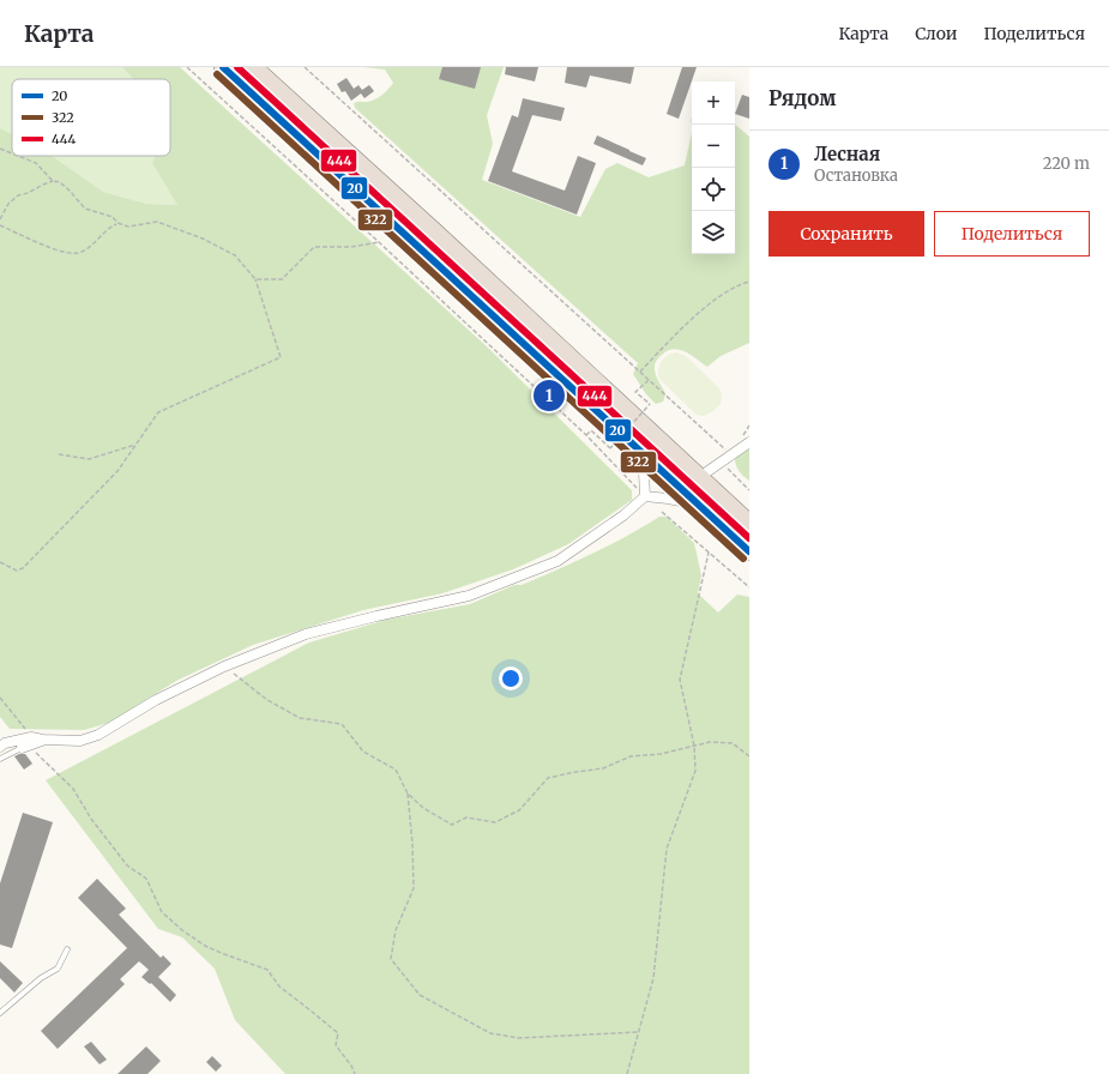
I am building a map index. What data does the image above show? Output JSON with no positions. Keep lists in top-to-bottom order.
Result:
{
  "lines": ["transit line 20", "transit line 444", "transit line 322"],
  "legend": ["20", "322", "444"],
  "page": {
    "header": "Карта",
    "nav": ["Карта", "Слои", "Поделиться"],
    "heading": "Рядом",
    "map_buttons": ["+", "−"],
    "list": [
      {
        "mark": "1",
        "name": "Лесная",
        "note": "Остановка",
        "value": "220 m"
      }
    ],
    "buttons": ["Сохранить", "Поделиться"],
    "pins": "1"
  }
}
